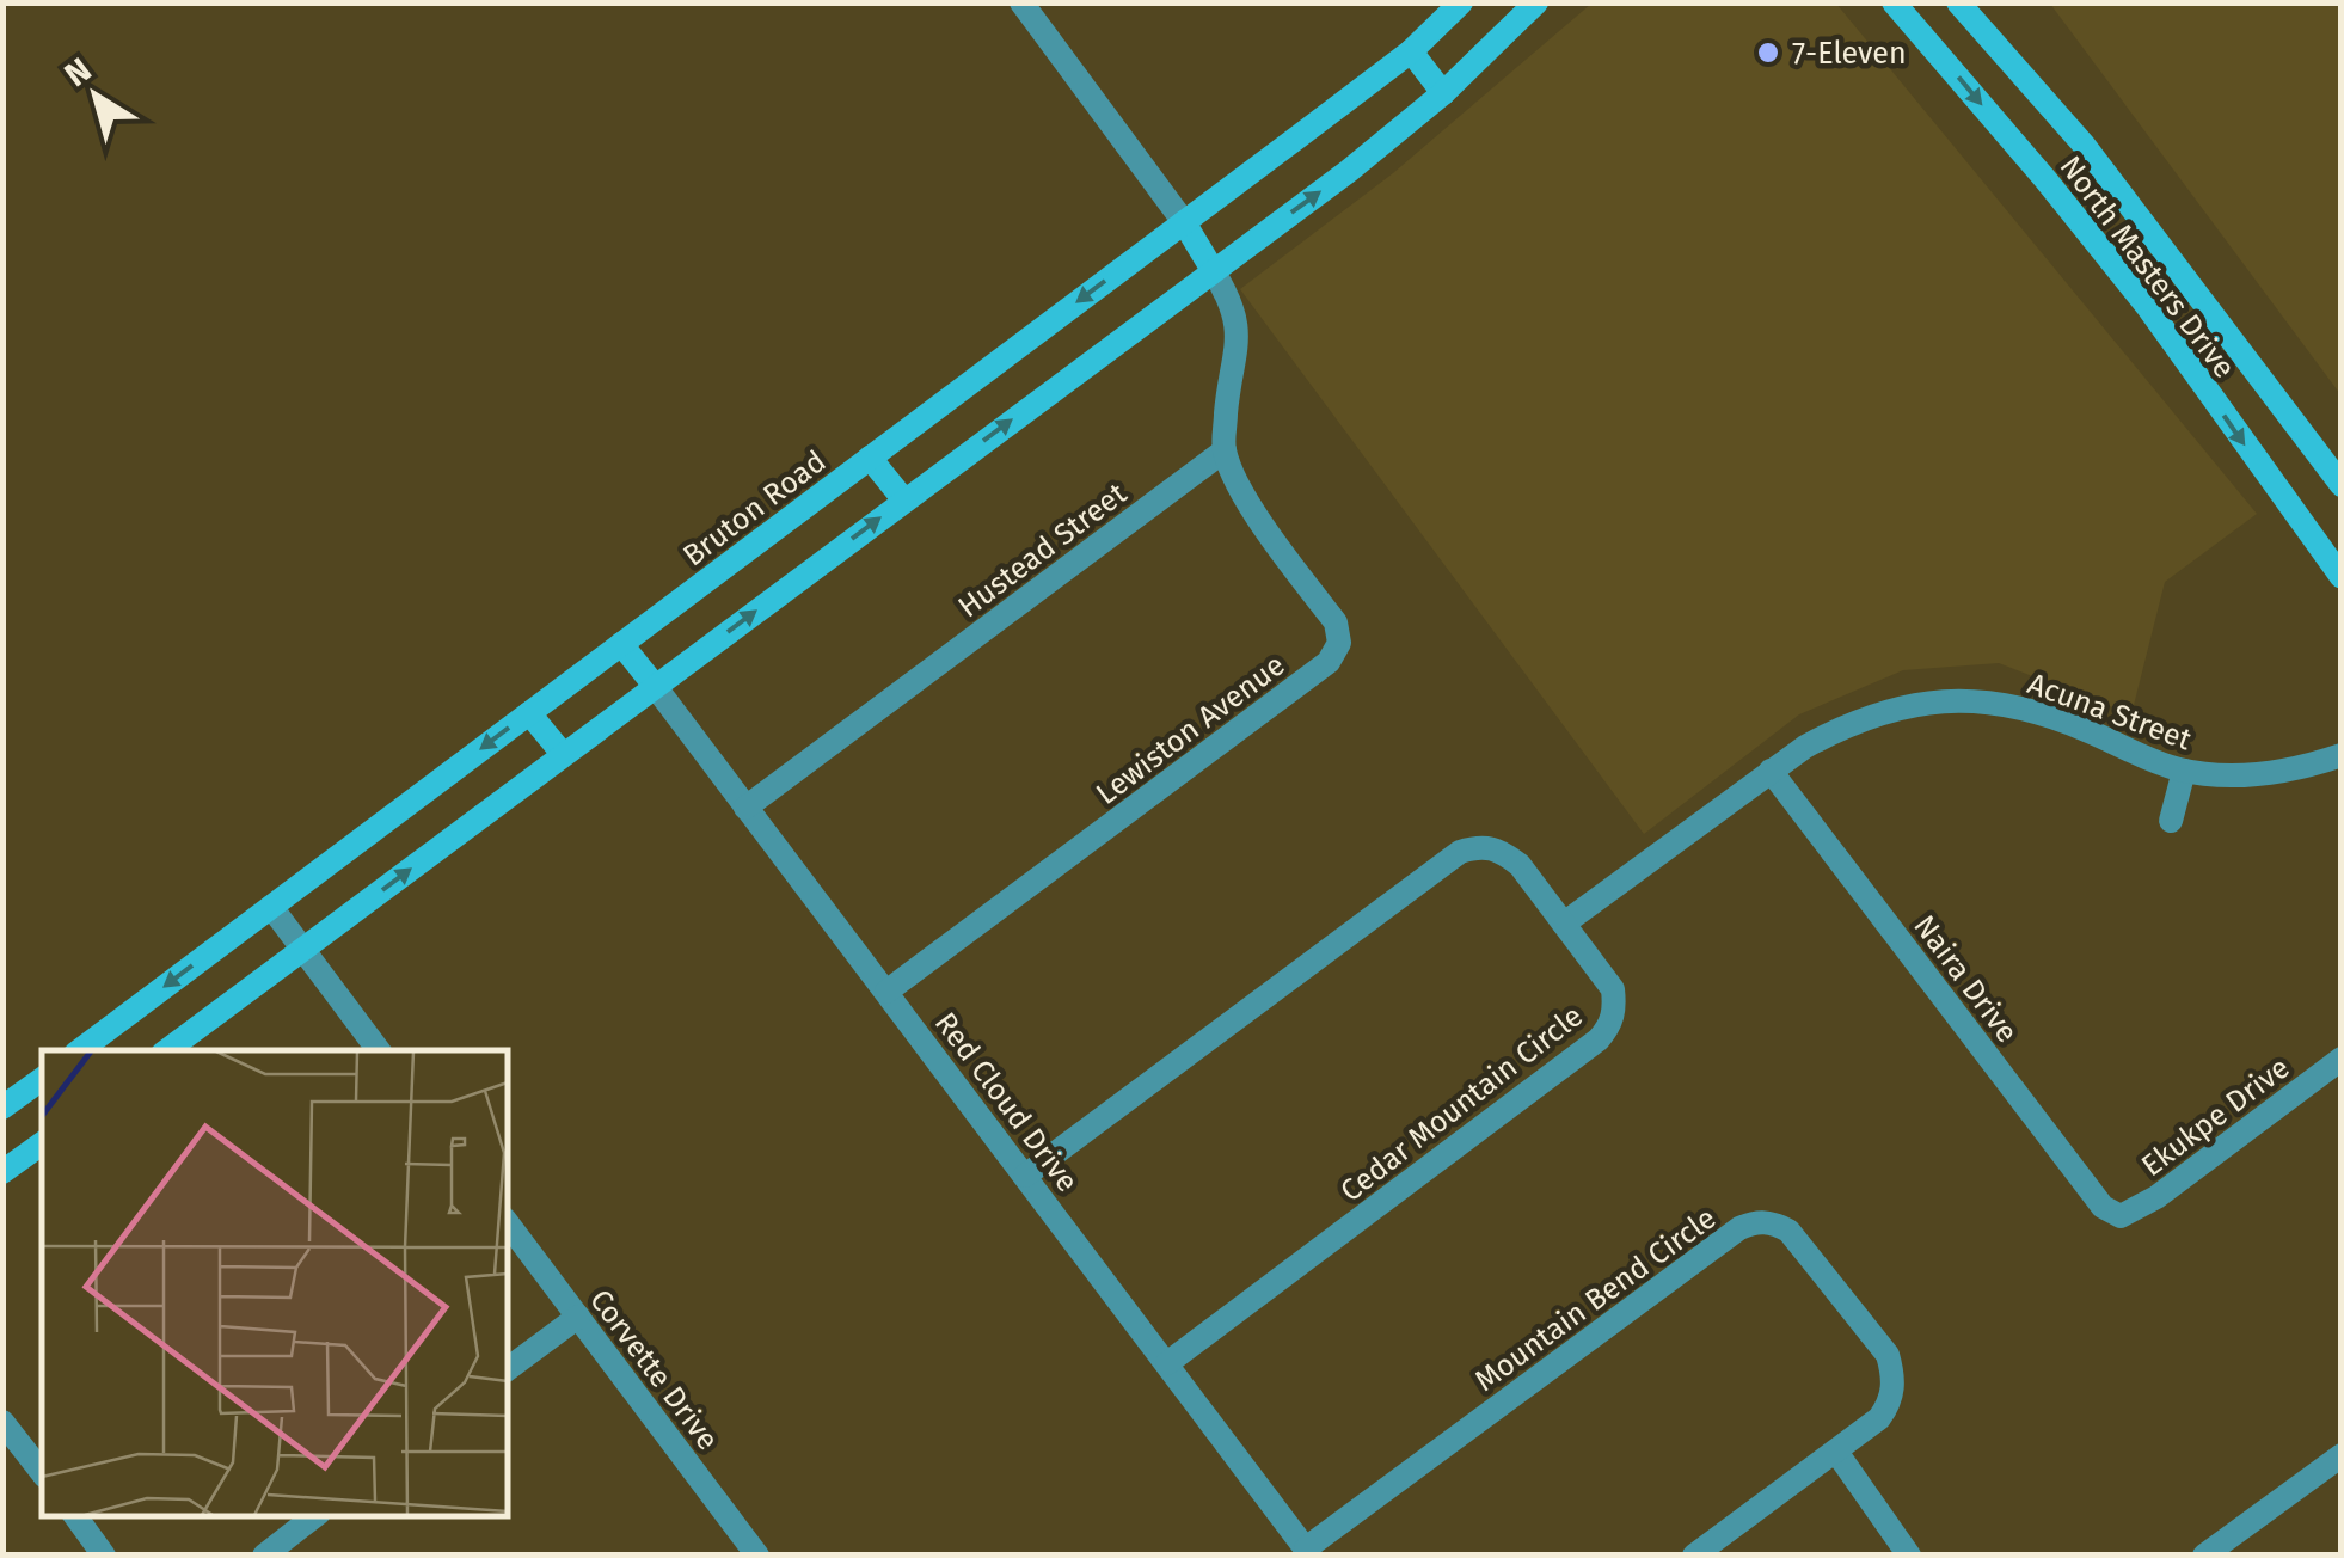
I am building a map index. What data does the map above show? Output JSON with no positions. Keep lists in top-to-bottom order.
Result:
{
  "streets": {
    "main road": ["North Masters Drive", "Bruton Road"],
    "street": [
      "Hustead Street",
      "Acuna Street",
      "Lewiston Avenue",
      "Naira Drive",
      "Red Cloud Drive",
      "Cedar Mountain Circle",
      "Ekukpe Drive",
      "Mountain Bend Circle",
      "Corvette Drive"
    ]
  },
  "crossings": [
    ["Hustead Street", "Lewiston Avenue"],
    ["Hustead Street", "Red Cloud Drive"],
    ["Acuna Street", "Naira Drive"],
    ["Acuna Street", "Cedar Mountain Circle"],
    ["Lewiston Avenue", "Red Cloud Drive"],
    ["Naira Drive", "Ekukpe Drive"],
    ["Red Cloud Drive", "Cedar Mountain Circle"],
    ["Red Cloud Drive", "Mountain Bend Circle"]
  ],
  "places": ["7-Eleven"],
  "north": "top left"
}
